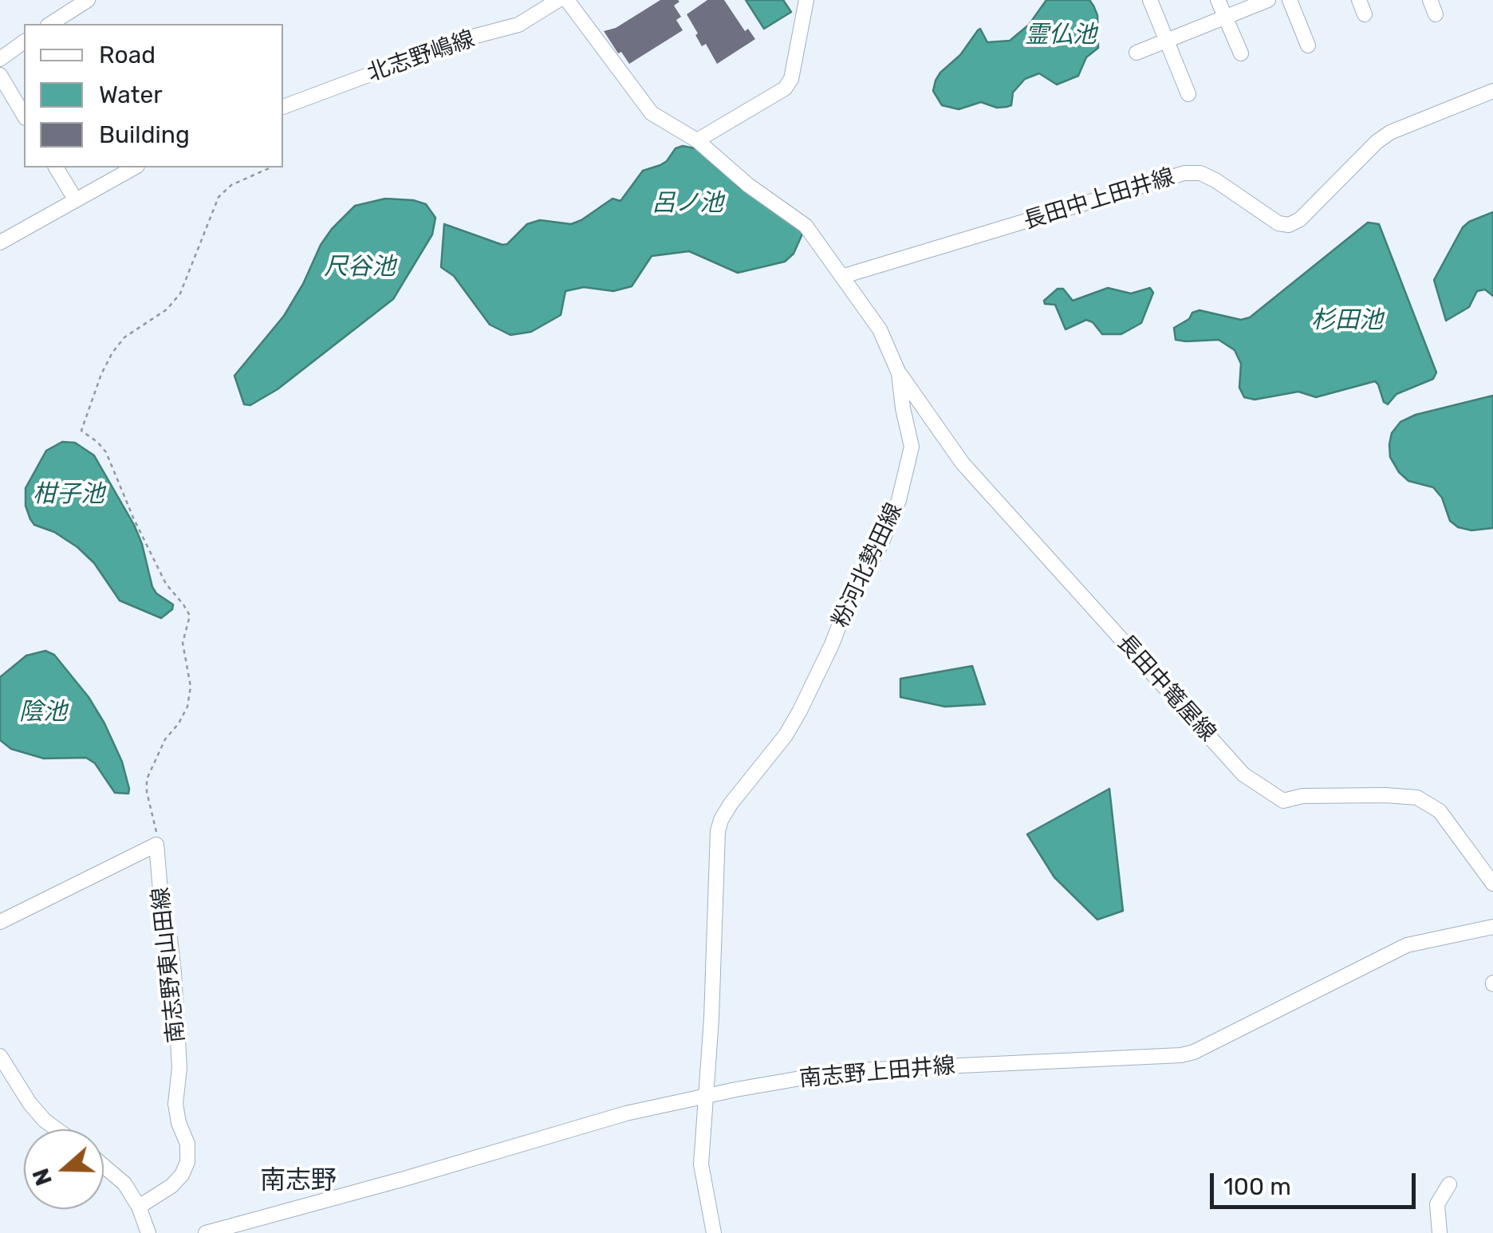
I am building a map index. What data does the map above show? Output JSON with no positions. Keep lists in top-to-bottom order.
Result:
{
  "streets": {
    "street": [
      "北志野嶋線",
      "長田中上田井線",
      "粉河北勢田線",
      "長田中篭屋線",
      "南志野東山田線",
      "南志野上田井線"
    ]
  },
  "crossings": [
    ["長田中上田井線", "粉河北勢田線"],
    ["粉河北勢田線", "長田中篭屋線"],
    ["粉河北勢田線", "南志野上田井線"]
  ],
  "districts": ["南志野"],
  "water": [
    "霊仏池",
    "呂ノ池",
    "尺谷池",
    "杉田池",
    "柑子池",
    "陰池"
  ],
  "legend": ["Road", "Water", "Building"],
  "scale_bar": "100 m",
  "north": "left"
}
